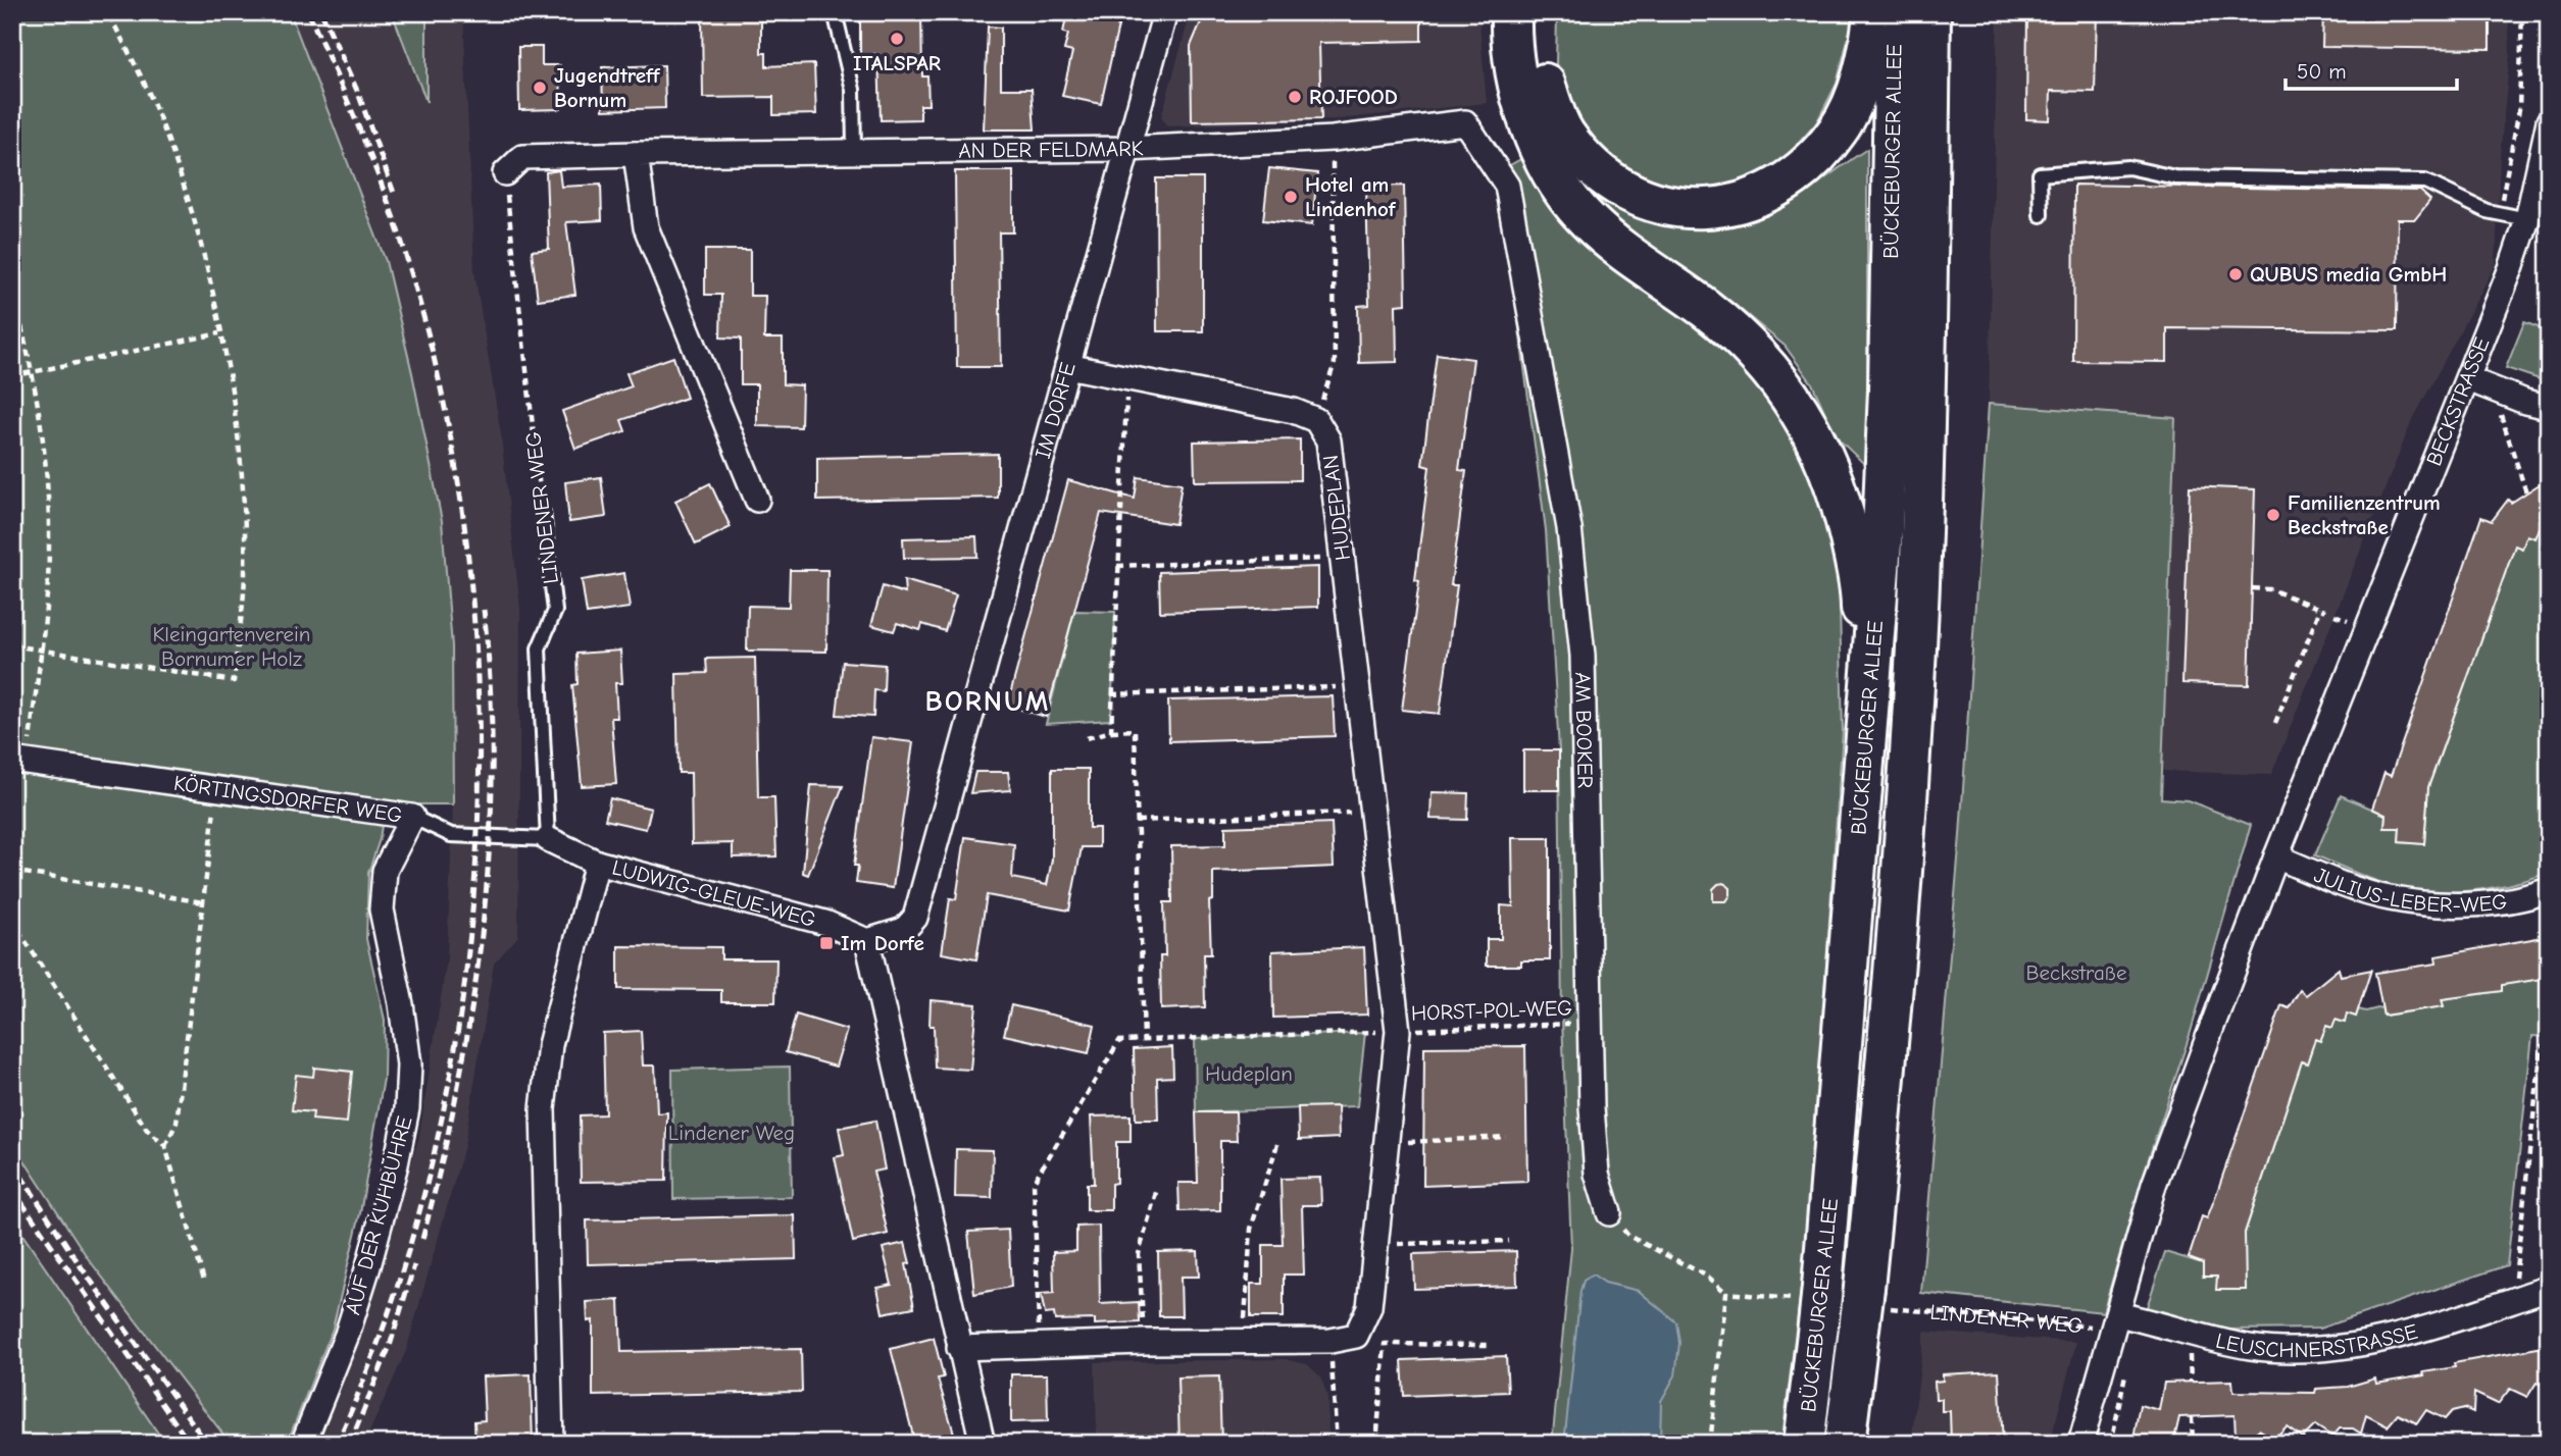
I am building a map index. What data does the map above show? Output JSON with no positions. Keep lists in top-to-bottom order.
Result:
{
  "streets": {
    "highway": ["BÜCKEBURGER ALLEE"],
    "street": [
      "AN DER FELDMARK",
      "BECKSTRASSE",
      "IM DORFE",
      "HUDEPLAN",
      "AM BOOKER",
      "KÖRTINGSDORFER WEG",
      "JULIUS-LEBER-WEG",
      "LUDWIG-GLEUE-WEG",
      "AUF DER KUHBÜHRE",
      "LEUSCHNERSTRASSE"
    ],
    "lane": ["LINDENER WEG"],
    "path": ["HORST-POL-WEG"]
  },
  "crossings": [
    ["AN DER FELDMARK", "IM DORFE"],
    ["AN DER FELDMARK", "LINDENER WEG"],
    ["AN DER FELDMARK", "AM BOOKER"],
    ["BÜCKEBURGER ALLEE", "LINDENER WEG"],
    ["BECKSTRASSE", "LINDENER WEG"],
    ["BECKSTRASSE", "JULIUS-LEBER-WEG"],
    ["BECKSTRASSE", "LEUSCHNERSTRASSE"],
    ["IM DORFE", "LUDWIG-GLEUE-WEG"],
    ["LINDENER WEG", "KÖRTINGSDORFER WEG"],
    ["LINDENER WEG", "LEUSCHNERSTRASSE"],
    ["HUDEPLAN", "HORST-POL-WEG"],
    ["AM BOOKER", "HORST-POL-WEG"],
    ["KÖRTINGSDORFER WEG", "LUDWIG-GLEUE-WEG"],
    ["KÖRTINGSDORFER WEG", "AUF DER KUHBÜHRE"]
  ],
  "districts": ["BORNUM"],
  "parks": [
    "Kleingartenverein Bornumer Holz",
    "Beckstraße",
    "Hudeplan",
    "Lindener Weg"
  ],
  "places": {
    "other": [
      "ITALSPAR",
      "Jugendtreff Bornum",
      "ROJFOOD",
      "Hotel am Lindenhof",
      "QUBUS media GmbH",
      "Familienzentrum Beckstraße"
    ],
    "transit": ["Im Dorfe"]
  },
  "scale_bar": "50 m"
}
